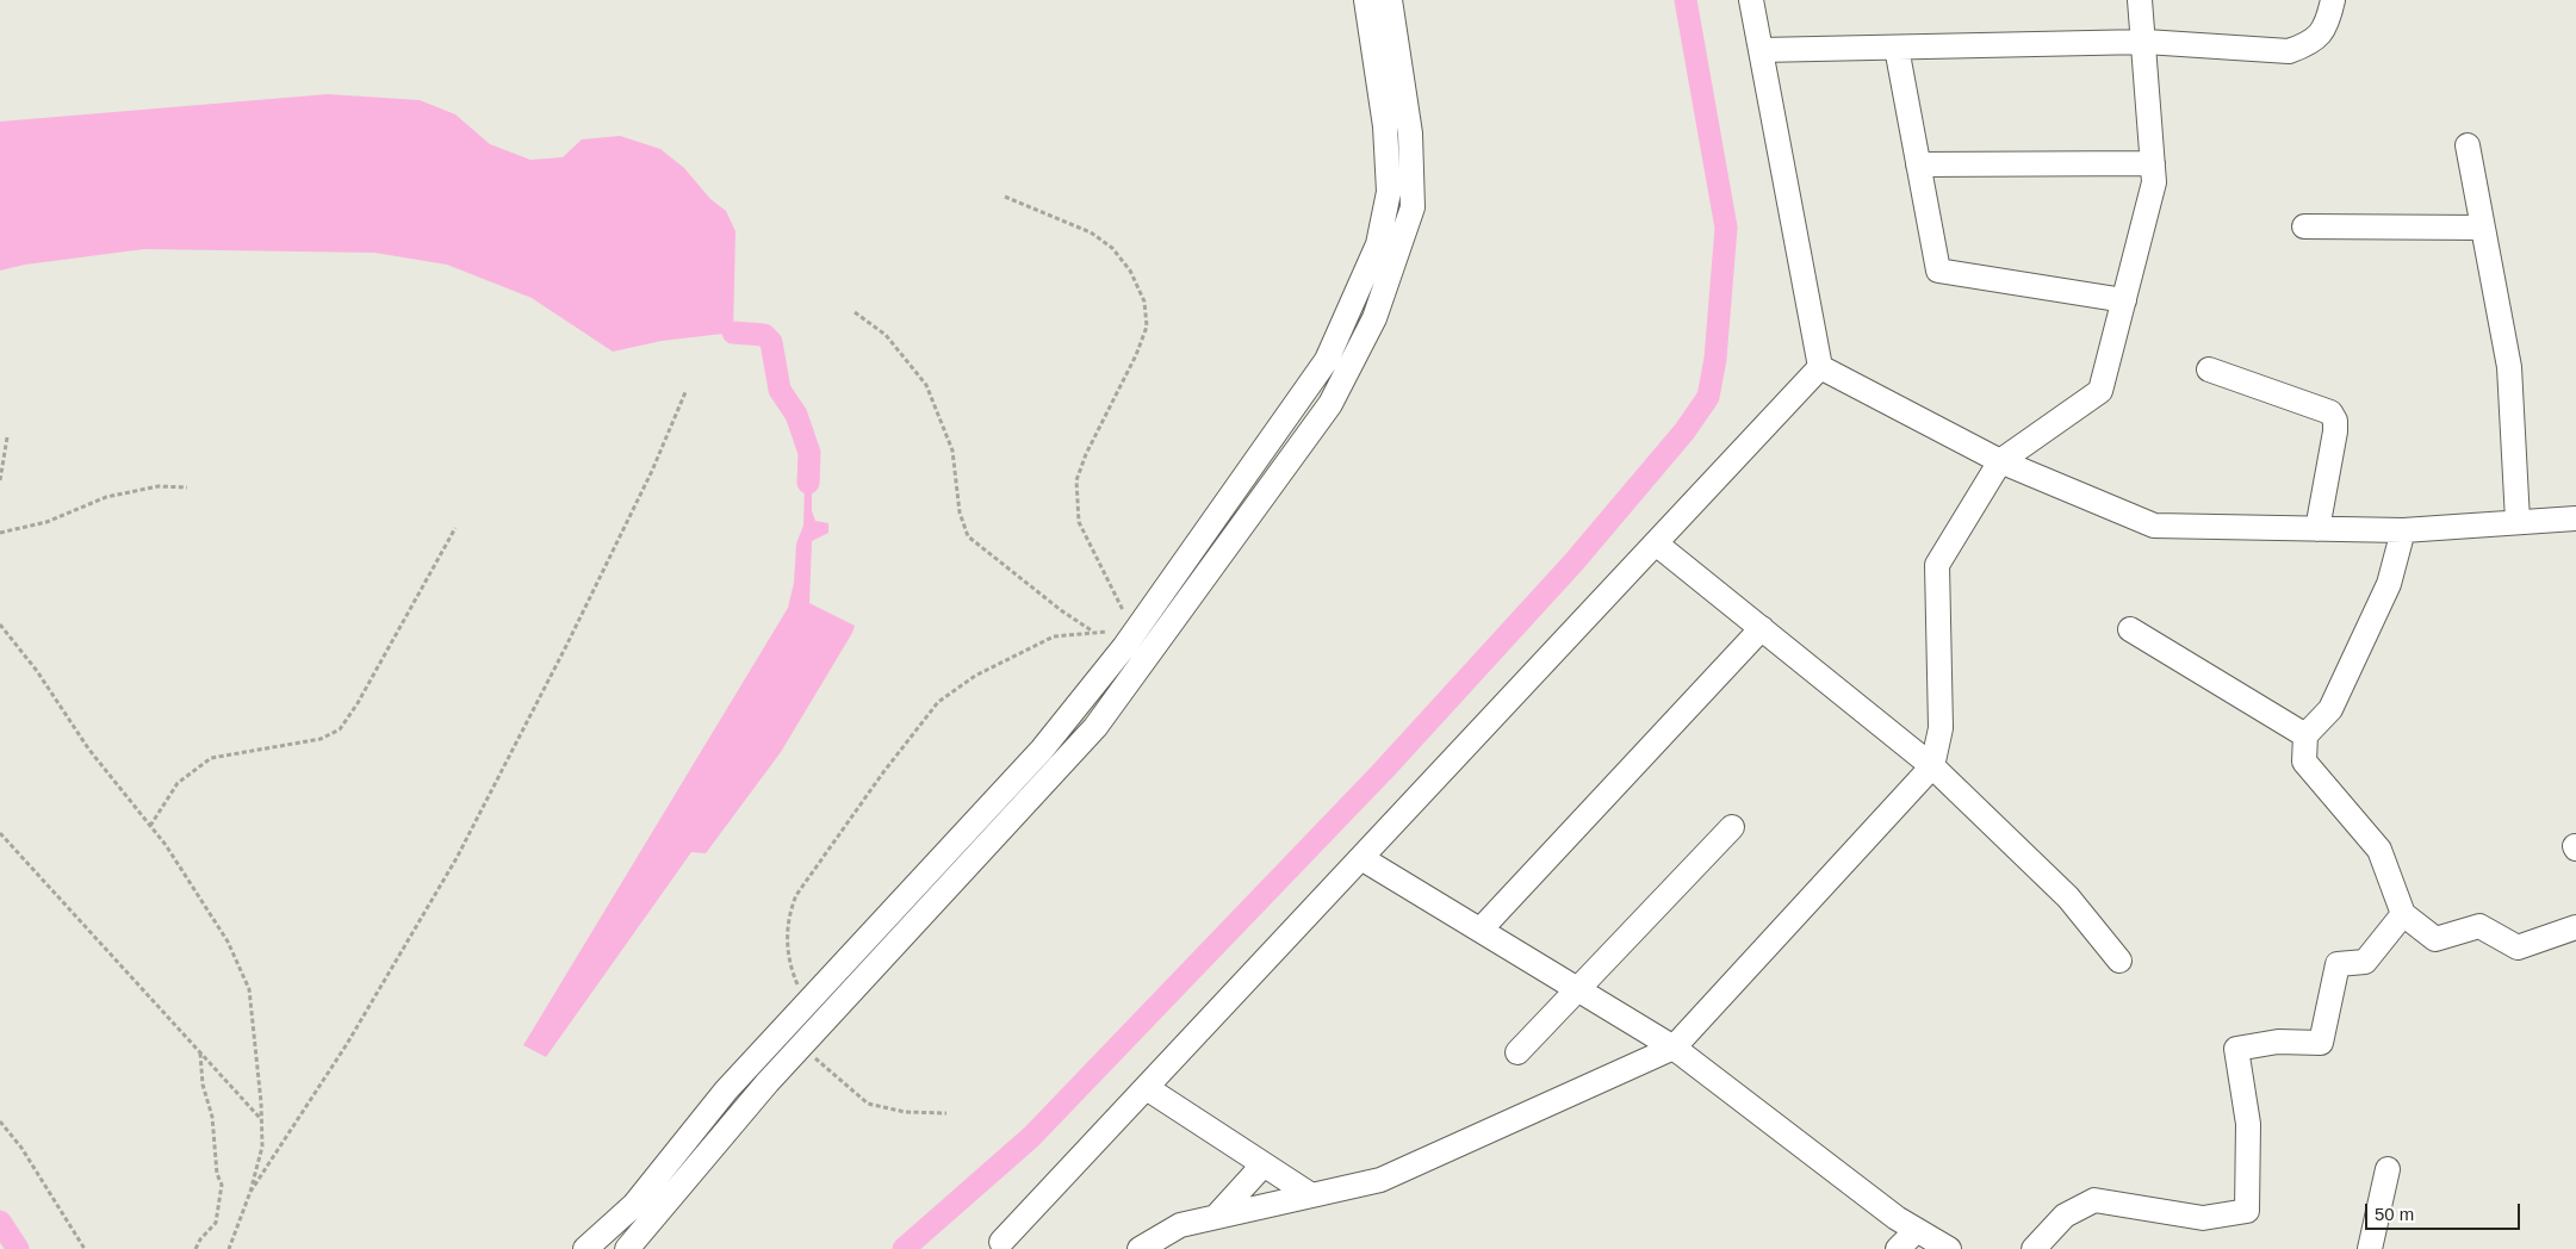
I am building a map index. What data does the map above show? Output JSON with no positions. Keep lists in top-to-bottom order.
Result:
{
  "scale_bar": "50 m"
}
